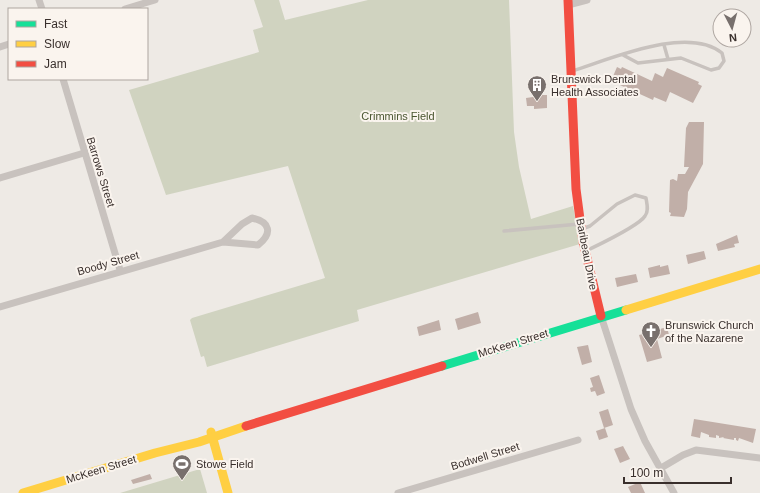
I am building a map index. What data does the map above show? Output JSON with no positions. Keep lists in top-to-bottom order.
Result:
{
  "streets": {
    "street": [
      "Barrows Street",
      "Baribeau Drive",
      "Boody Street",
      "McKeen Street",
      "Bodwell Street"
    ]
  },
  "crossings": [
    ["Barrows Street", "Boody Street"],
    ["Baribeau Drive", "McKeen Street"]
  ],
  "parks": ["Crimmins Field"],
  "places": {
    "building": ["Brunswick Dental Health Associates"],
    "church": ["Brunswick Church of the Nazarene"],
    "sports": ["Stowe Field"]
  },
  "legend": ["Fast", "Slow", "Jam"],
  "scale_bar": "100 m",
  "north": "bottom"
}
